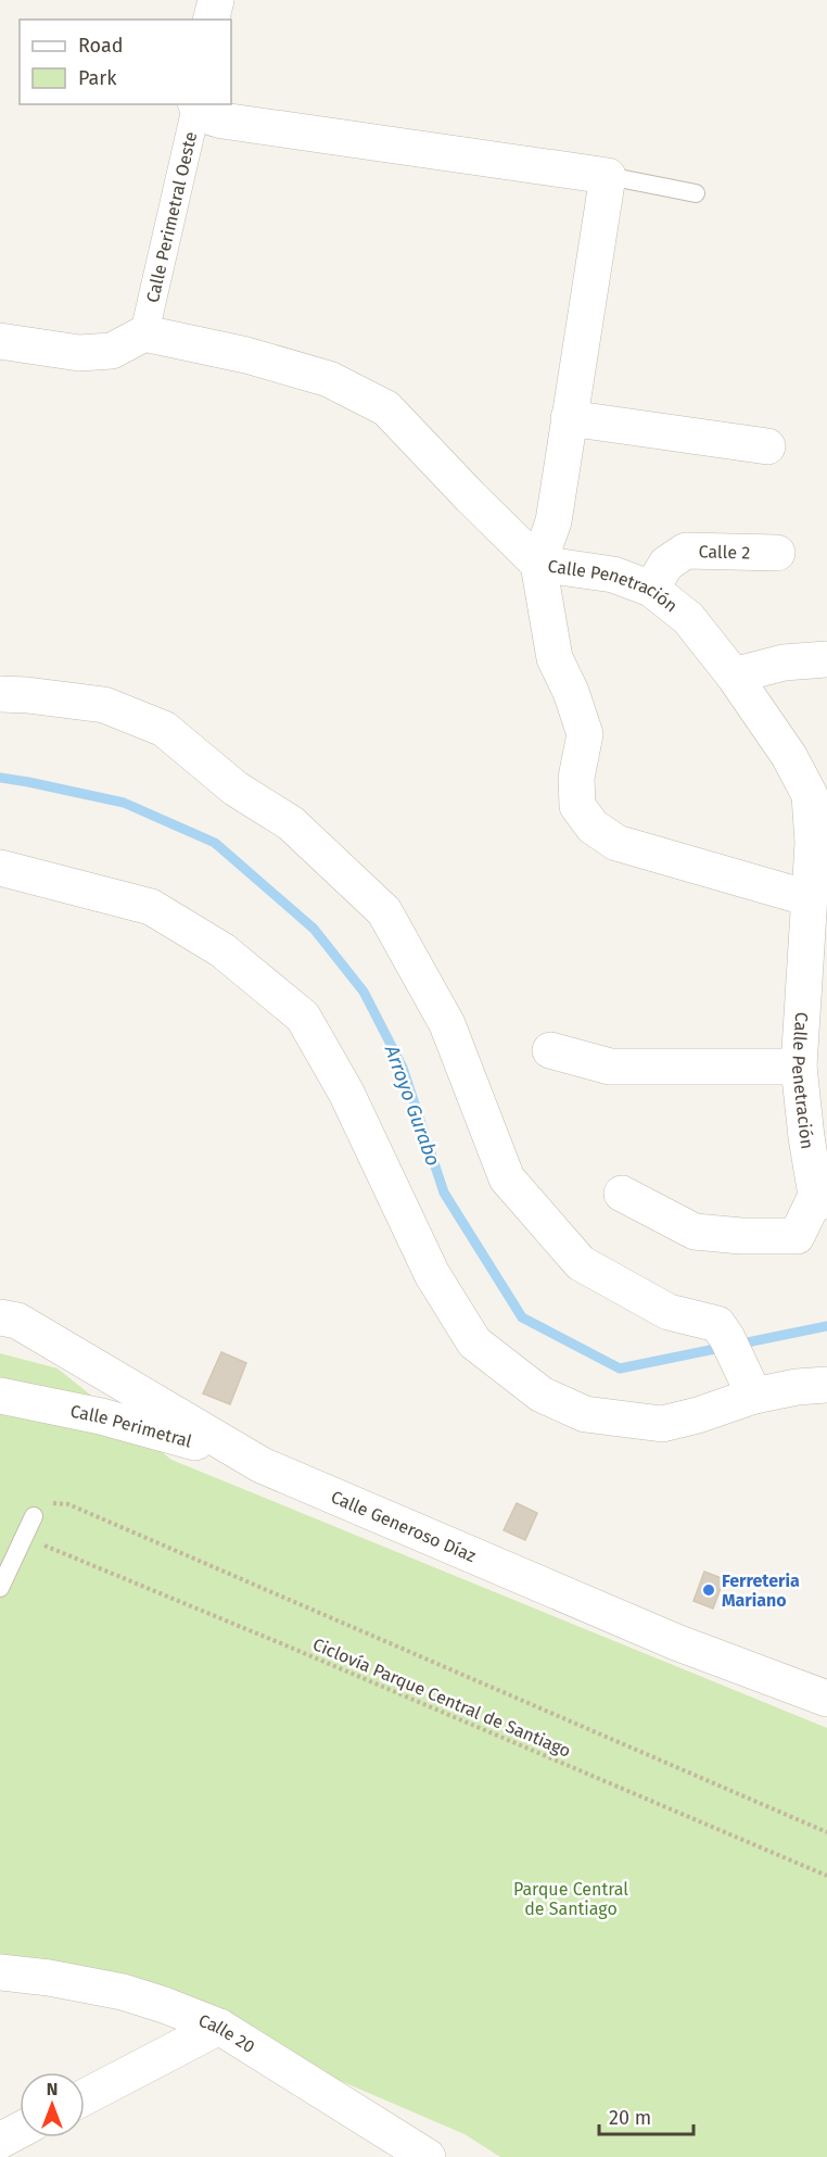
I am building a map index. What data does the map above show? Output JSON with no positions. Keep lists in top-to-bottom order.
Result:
{
  "streets": {
    "street": [
      "Calle Perimetral Oeste",
      "Calle 2",
      "Calle Penetración",
      "Calle Perimetral",
      "Calle Generoso Díaz",
      "Calle 20"
    ],
    "path": ["Ciclovía Parque Central de Santiago"]
  },
  "crossings": [
    ["Calle Perimetral Oeste", "Calle Penetración"],
    ["Calle 2", "Calle Penetración"],
    ["Calle Perimetral", "Calle Generoso Díaz"]
  ],
  "water": ["Arroyo Gurabo"],
  "parks": ["Parque Central de Santiago"],
  "places": ["Ferreteria Mariano"],
  "legend": ["Road", "Park"],
  "scale_bar": "20 m",
  "north": "top"
}
